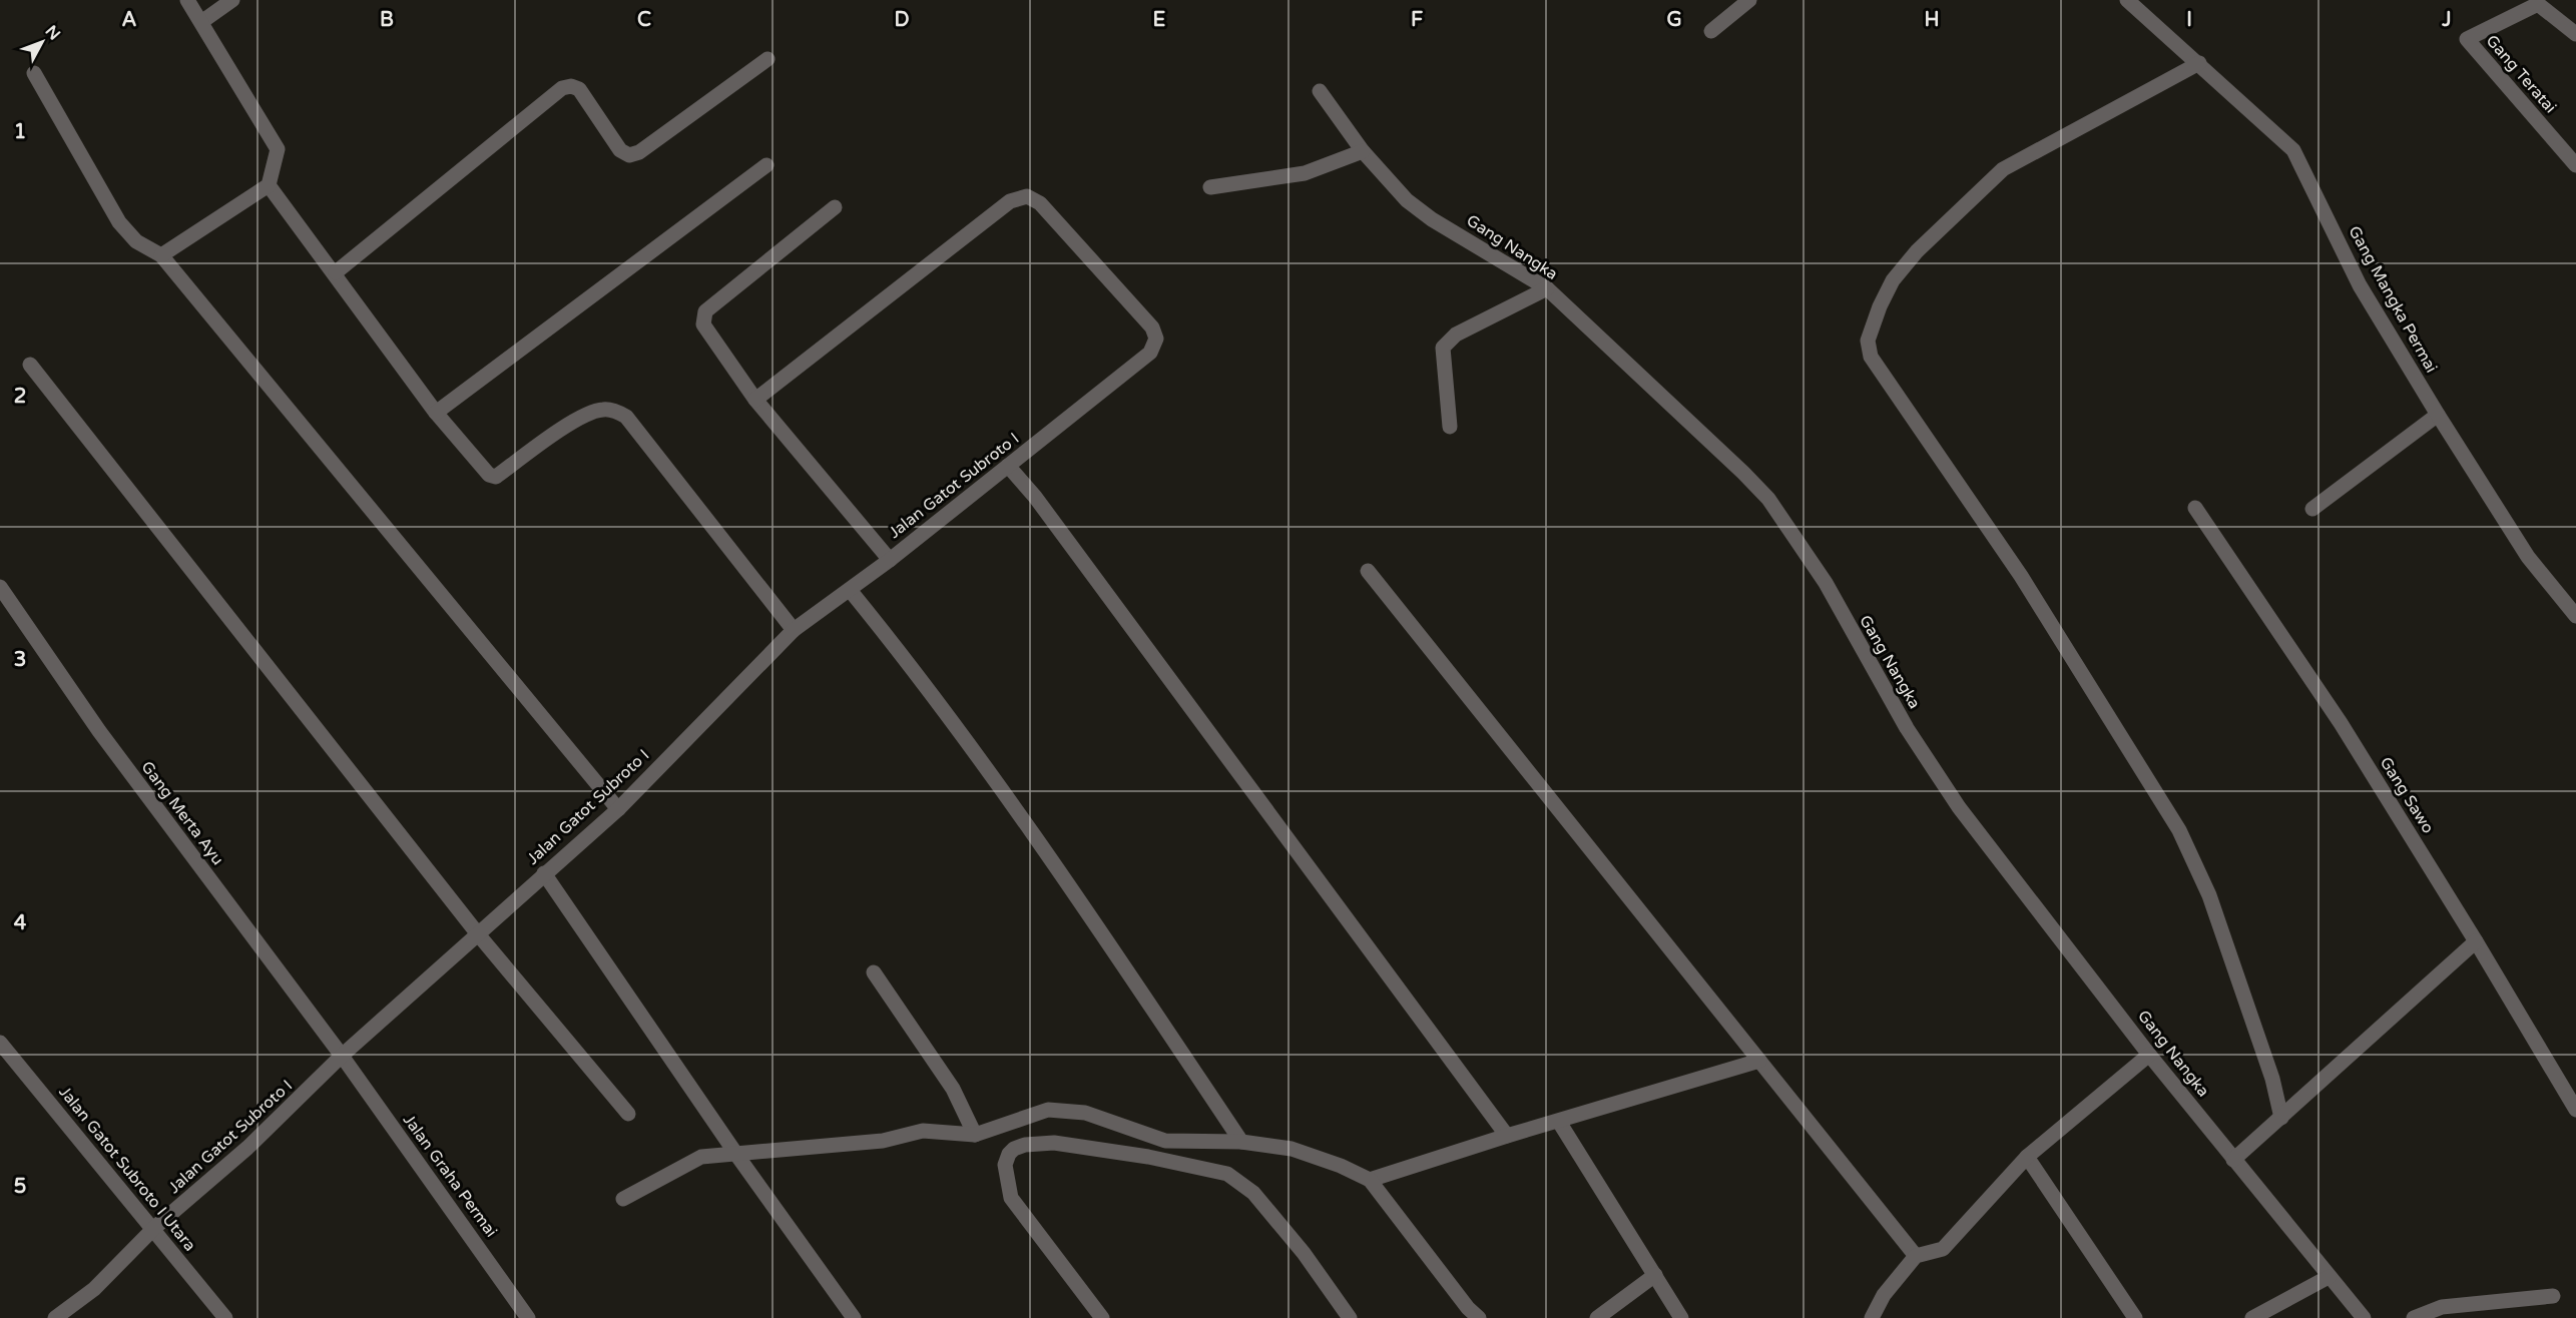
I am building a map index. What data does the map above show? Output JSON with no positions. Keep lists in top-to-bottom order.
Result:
{
  "streets": {
    "street": [
      "Gang Teratai",
      "Gang Nangka",
      "Gang Mangka Permai",
      "Jalan Gatot Subroto I",
      "Gang Sawo",
      "Gang Merta Ayu",
      "Jalan Gatot Subroto I Utara",
      "Jalan Graha Permai"
    ]
  },
  "crossings": [
    ["Jalan Gatot Subroto I", "Gang Merta Ayu"],
    ["Jalan Gatot Subroto I", "Jalan Gatot Subroto I Utara"],
    ["Jalan Gatot Subroto I", "Jalan Graha Permai"],
    ["Gang Merta Ayu", "Jalan Graha Permai"]
  ],
  "north": "top right",
  "grid": {
    "columns": [
      "A",
      "B",
      "C",
      "D",
      "E",
      "F",
      "G",
      "H",
      "I",
      "J"
    ],
    "rows": [
      "1",
      "2",
      "3",
      "4",
      "5"
    ]
  }
}
